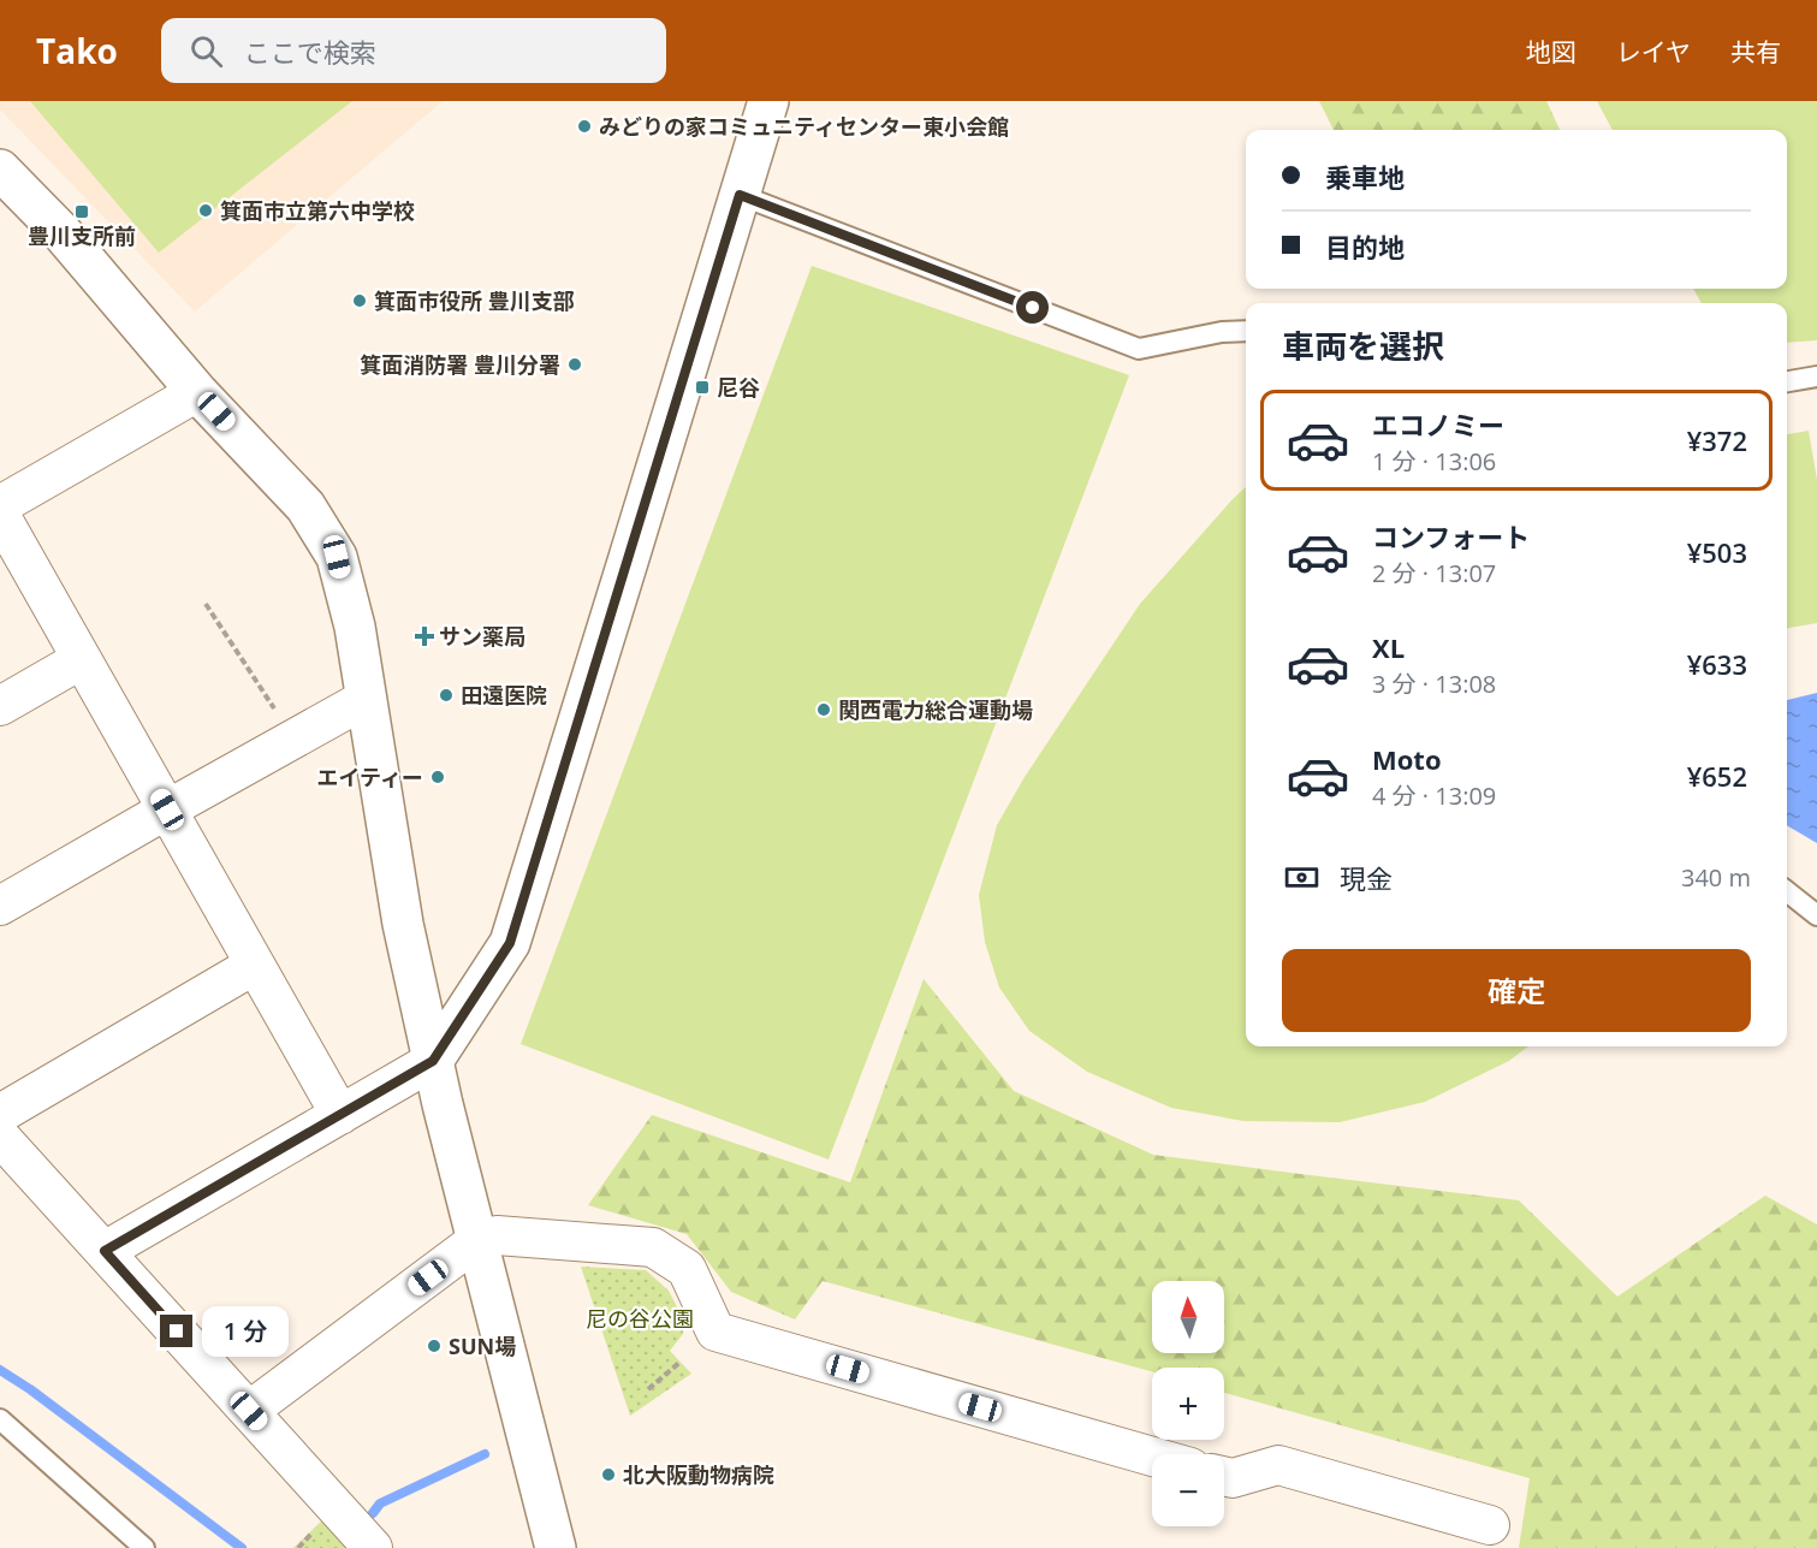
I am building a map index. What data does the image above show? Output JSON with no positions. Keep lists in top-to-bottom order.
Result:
{
  "parks": ["尼の谷公園"],
  "places": {
    "other": [
      "みどりの家コミュニティセンター東小会館",
      "箕面市立第六中学校",
      "箕面市役所 豊川支部",
      "箕面消防署 豊川分署",
      "田遠医院",
      "関西電力総合運動場",
      "エイティー",
      "SUN場",
      "北大阪動物病院"
    ],
    "transit": ["豊川支所前", "尼谷"],
    "health": ["サン薬局"]
  },
  "north": "top",
  "page": {
    "header": "Tako",
    "search": "ここで検索",
    "nav": ["地図", "レイヤ", "共有"],
    "banner": ["乗車地", "目的地"],
    "heading": "車両を選択",
    "list": [
      {
        "name": "エコノミー",
        "note": "1 分 · 13:06",
        "value": "¥372"
      },
      {
        "name": "コンフォート",
        "note": "2 分 · 13:07",
        "value": "¥503"
      },
      {
        "name": "XL",
        "note": "3 分 · 13:08",
        "value": "¥633"
      },
      {
        "name": "Moto",
        "note": "4 分 · 13:09",
        "value": "¥652"
      }
    ],
    "pay": ["現金", "340 m"],
    "buttons": "確定",
    "map_buttons": ["+", "−"],
    "bubble": "1 分"
  }
}
